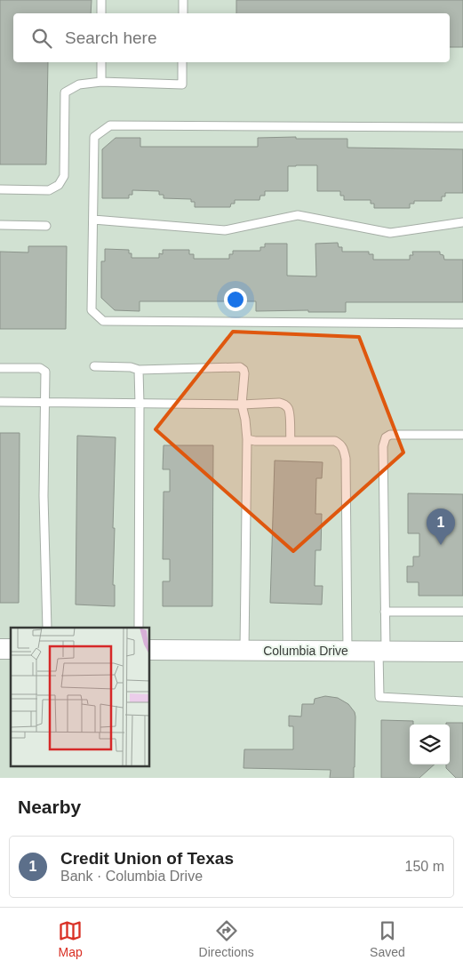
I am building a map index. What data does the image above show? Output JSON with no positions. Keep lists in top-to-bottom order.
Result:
{
  "streets": {
    "street": ["Columbia Drive"]
  },
  "page": {
    "search": "Search here",
    "pins": "1",
    "heading": "Nearby",
    "list": [
      {
        "mark": "1",
        "name": "Credit Union of Texas",
        "note": "Bank · Columbia Drive",
        "value": "150 m"
      }
    ],
    "nav": ["Map", "Directions", "Saved"]
  }
}
